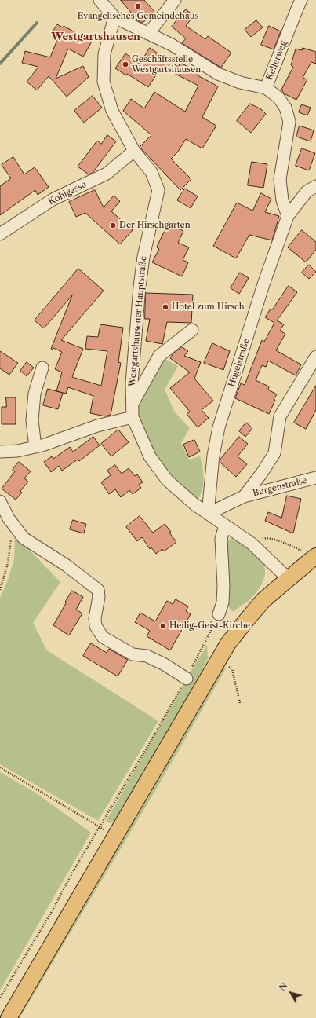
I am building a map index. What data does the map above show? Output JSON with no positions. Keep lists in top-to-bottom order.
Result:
{
  "streets": {
    "street": [
      "Kellerweg",
      "Kohlgasse",
      "Westgartshausener Hauptstraße",
      "Hügelstraße",
      "Burgenstraße"
    ]
  },
  "crossings": [
    ["Kellerweg", "Westgartshausener Hauptstraße"],
    ["Kohlgasse", "Westgartshausener Hauptstraße"],
    ["Westgartshausener Hauptstraße", "Hügelstraße"],
    ["Westgartshausener Hauptstraße", "Burgenstraße"],
    ["Hügelstraße", "Burgenstraße"]
  ],
  "districts": ["Westgartshausen"],
  "places": [
    "Evangelisches Gemeindehaus",
    "Geschäftsstelle Westgartshausen",
    "Der Hirschgarten",
    "Hotel zum Hirsch",
    "Heilig-Geist-Kirche"
  ],
  "north": "top left"
}
